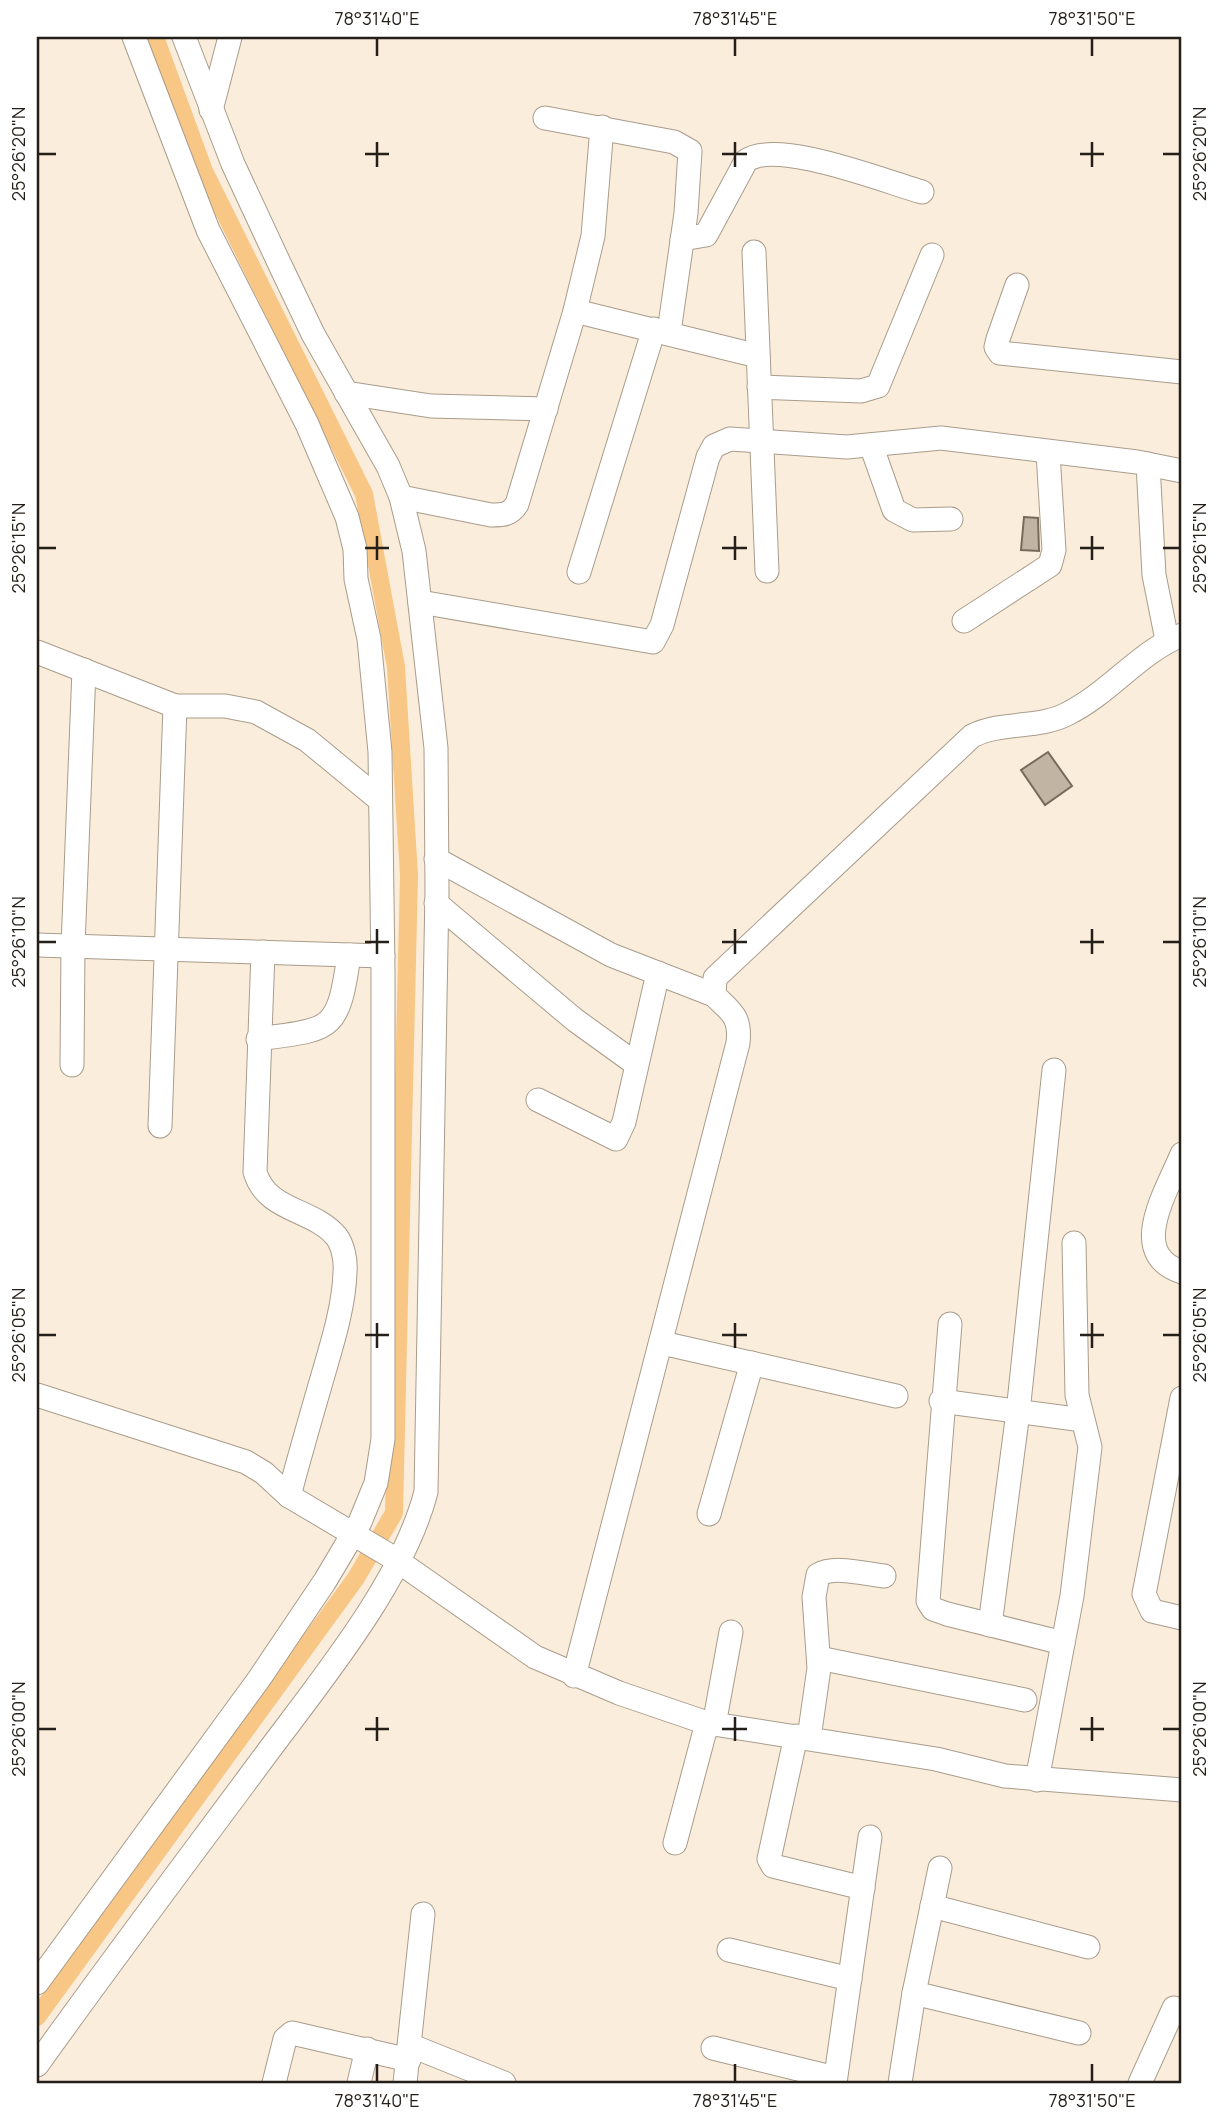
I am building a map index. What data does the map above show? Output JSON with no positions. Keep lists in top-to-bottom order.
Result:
{
  "coordinates": [
    "78°31'40\"E",
    "78°31'45\"E",
    "78°31'50\"E",
    "25°26'20\"N",
    "25°26'15\"N",
    "25°26'10\"N",
    "25°26'05\"N",
    "25°26'00\"N"
  ]
}
